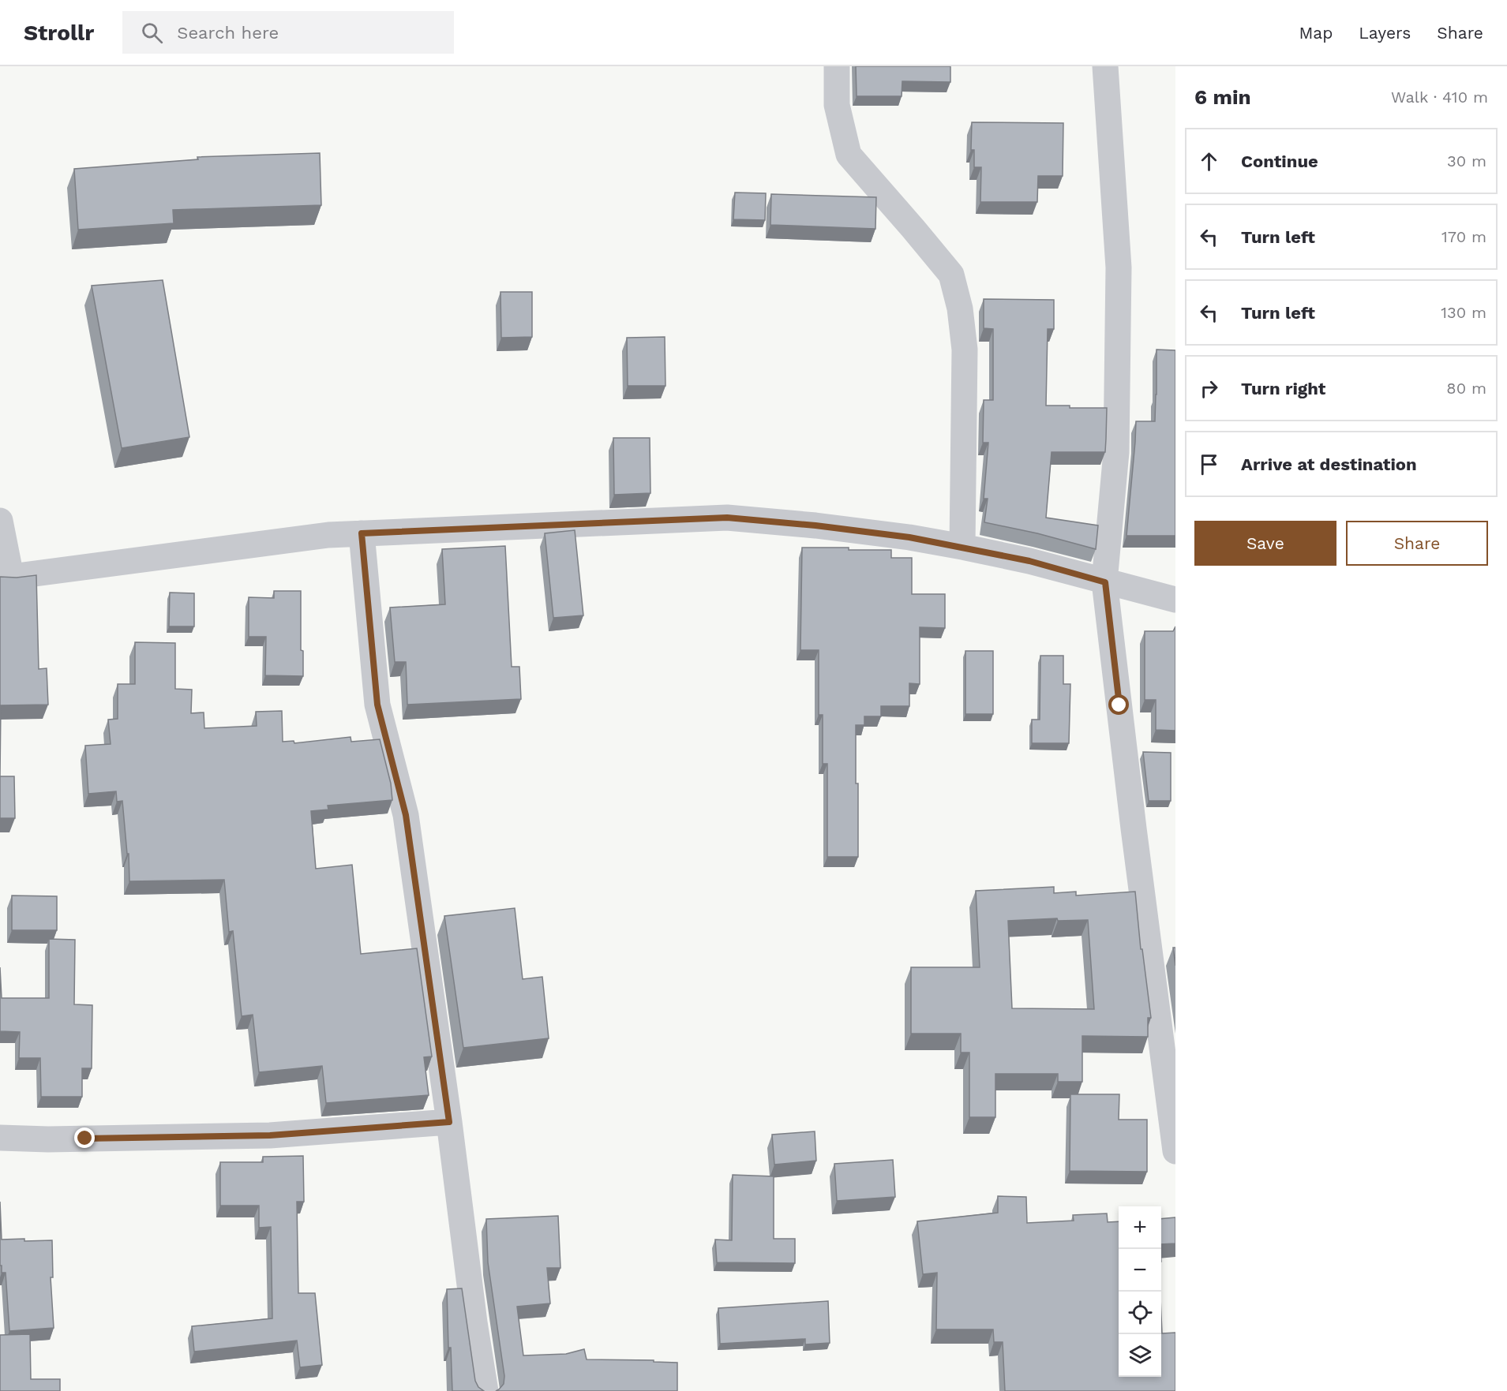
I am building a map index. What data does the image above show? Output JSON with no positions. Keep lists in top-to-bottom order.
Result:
{
  "page": {
    "header": "Strollr",
    "search": "Search here",
    "nav": ["Map", "Layers", "Share"],
    "heading": ["6 min", "Walk · 410 m"],
    "list": [
      ["Continue", "30 m"],
      ["Turn left", "170 m"],
      ["Turn left", "130 m"],
      ["Turn right", "80 m"],
      "Arrive at destination"
    ],
    "buttons": ["Save", "Share"],
    "map_buttons": ["+", "−"]
  }
}
